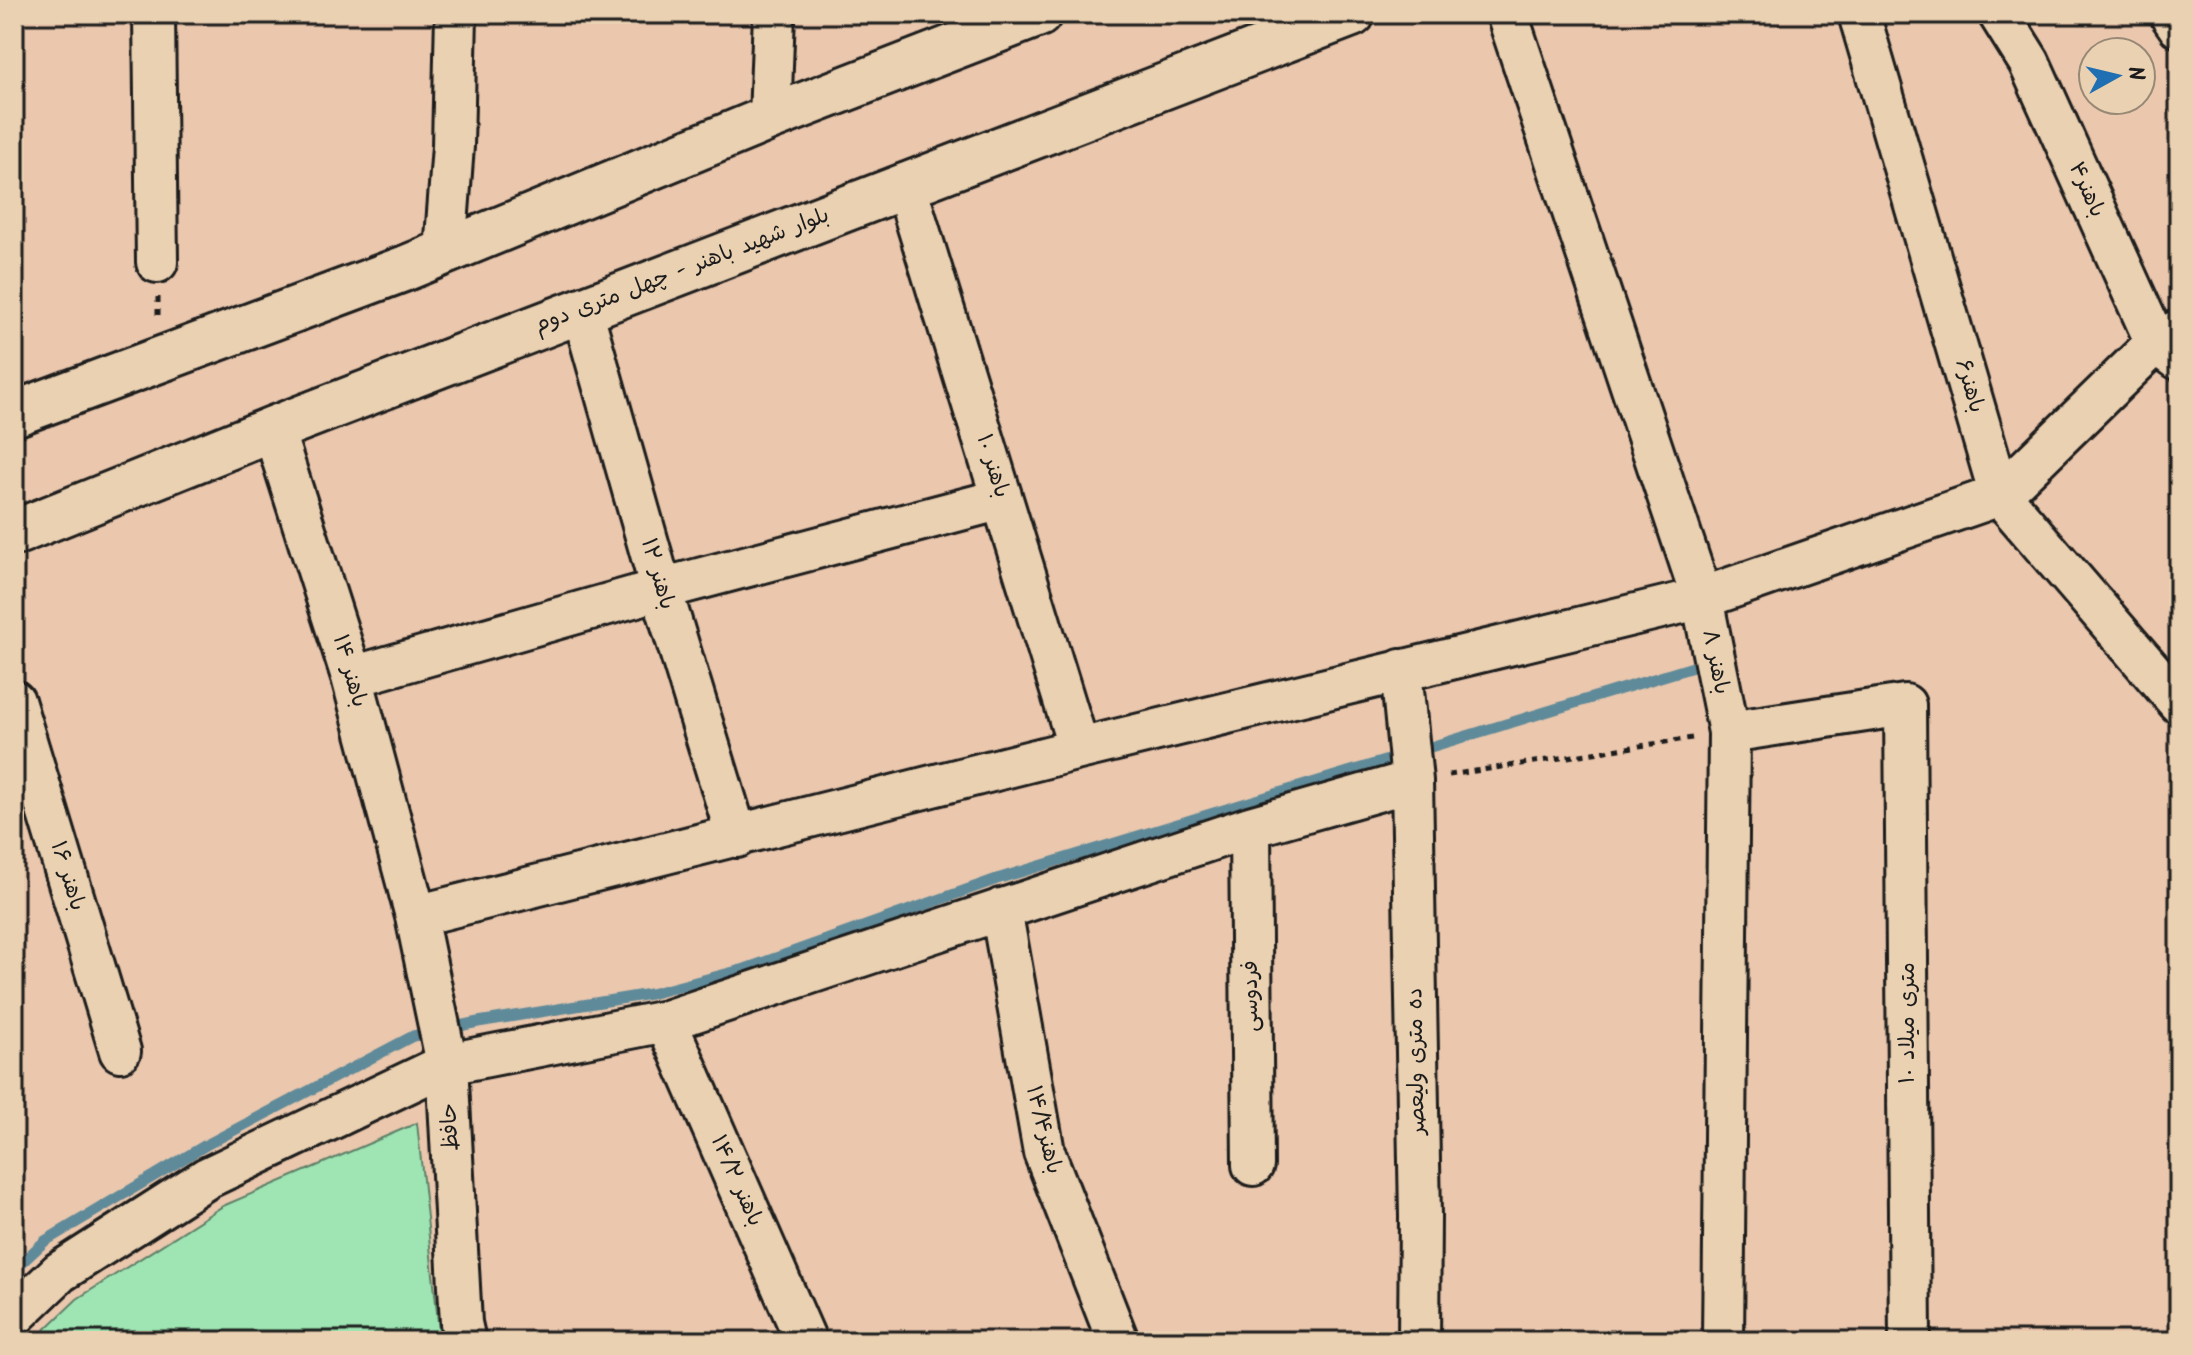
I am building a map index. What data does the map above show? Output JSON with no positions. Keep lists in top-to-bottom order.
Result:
{
  "streets": {
    "street": [
      "باهنر۴",
      "بلوار شهید باهنر - چهل متری دوم",
      "باهنر۶",
      "باهنر ۱۰",
      "باهنر ۱۲",
      "باهنر ۸",
      "باهنر ۱۴",
      "باهنر ۱۶",
      "فردوسی",
      "۱۰ متری میلاد",
      "ده متری ولیعصر",
      "حافظ",
      "باهنر۱۴/۴",
      "باهنر ۱۴/۲"
    ]
  },
  "crossings": [
    ["بلوار شهید باهنر - چهل متری دوم", "باهنر ۱۰"],
    ["بلوار شهید باهنر - چهل متری دوم", "باهنر ۱۲"],
    ["بلوار شهید باهنر - چهل متری دوم", "باهنر ۱۴"],
    ["باهنر ۸", "۱۰ متری میلاد"],
    ["باهنر ۱۴", "حافظ"]
  ],
  "north": "right"
}
